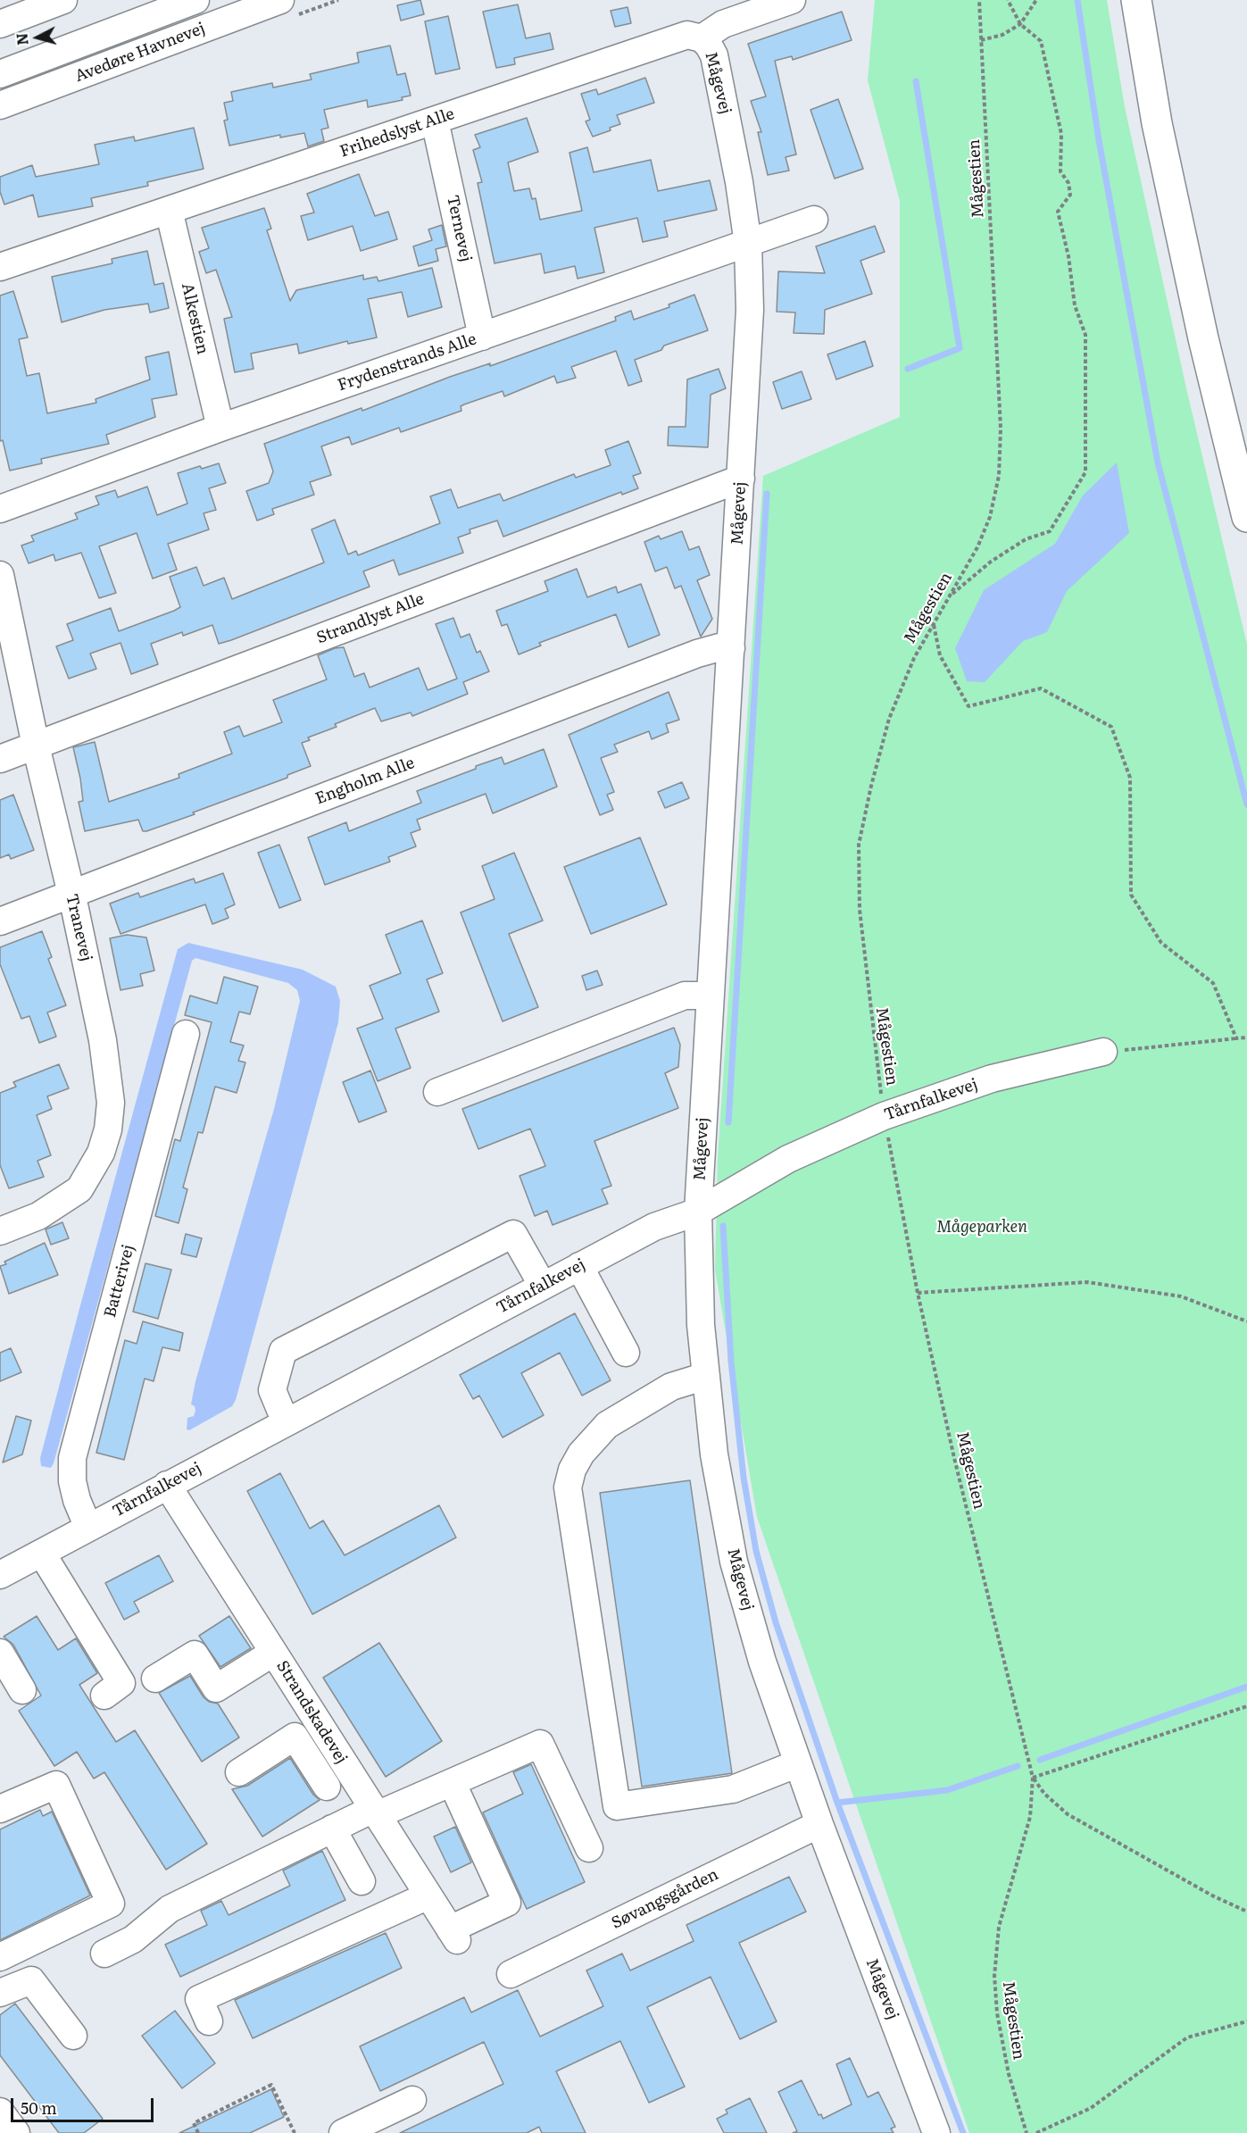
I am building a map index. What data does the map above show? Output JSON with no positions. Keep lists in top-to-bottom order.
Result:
{
  "streets": {
    "street": [
      "Avedøre Havnevej",
      "Mågevej",
      "Frihedslyst Alle",
      "Ternevej",
      "Alkestien",
      "Frydenstrands Alle",
      "Strandlyst Alle",
      "Engholm Alle",
      "Tranevej",
      "Tårnfalkevej",
      "Batterivej",
      "Strandskadevej",
      "Søvangsgården"
    ],
    "path": ["Mågestien"]
  },
  "crossings": [
    ["Mågevej", "Frihedslyst Alle"],
    ["Mågevej", "Frydenstrands Alle"],
    ["Mågevej", "Strandlyst Alle"],
    ["Mågevej", "Engholm Alle"],
    ["Mågevej", "Tårnfalkevej"],
    ["Mågevej", "Søvangsgården"],
    ["Frihedslyst Alle", "Ternevej"],
    ["Frihedslyst Alle", "Alkestien"],
    ["Mågestien", "Tårnfalkevej"],
    ["Ternevej", "Frydenstrands Alle"],
    ["Alkestien", "Frydenstrands Alle"],
    ["Strandlyst Alle", "Tranevej"],
    ["Engholm Alle", "Tranevej"],
    ["Tårnfalkevej", "Batterivej"],
    ["Tårnfalkevej", "Strandskadevej"]
  ],
  "parks": ["Mågeparken"],
  "scale_bar": "50 m",
  "north": "left"
}
